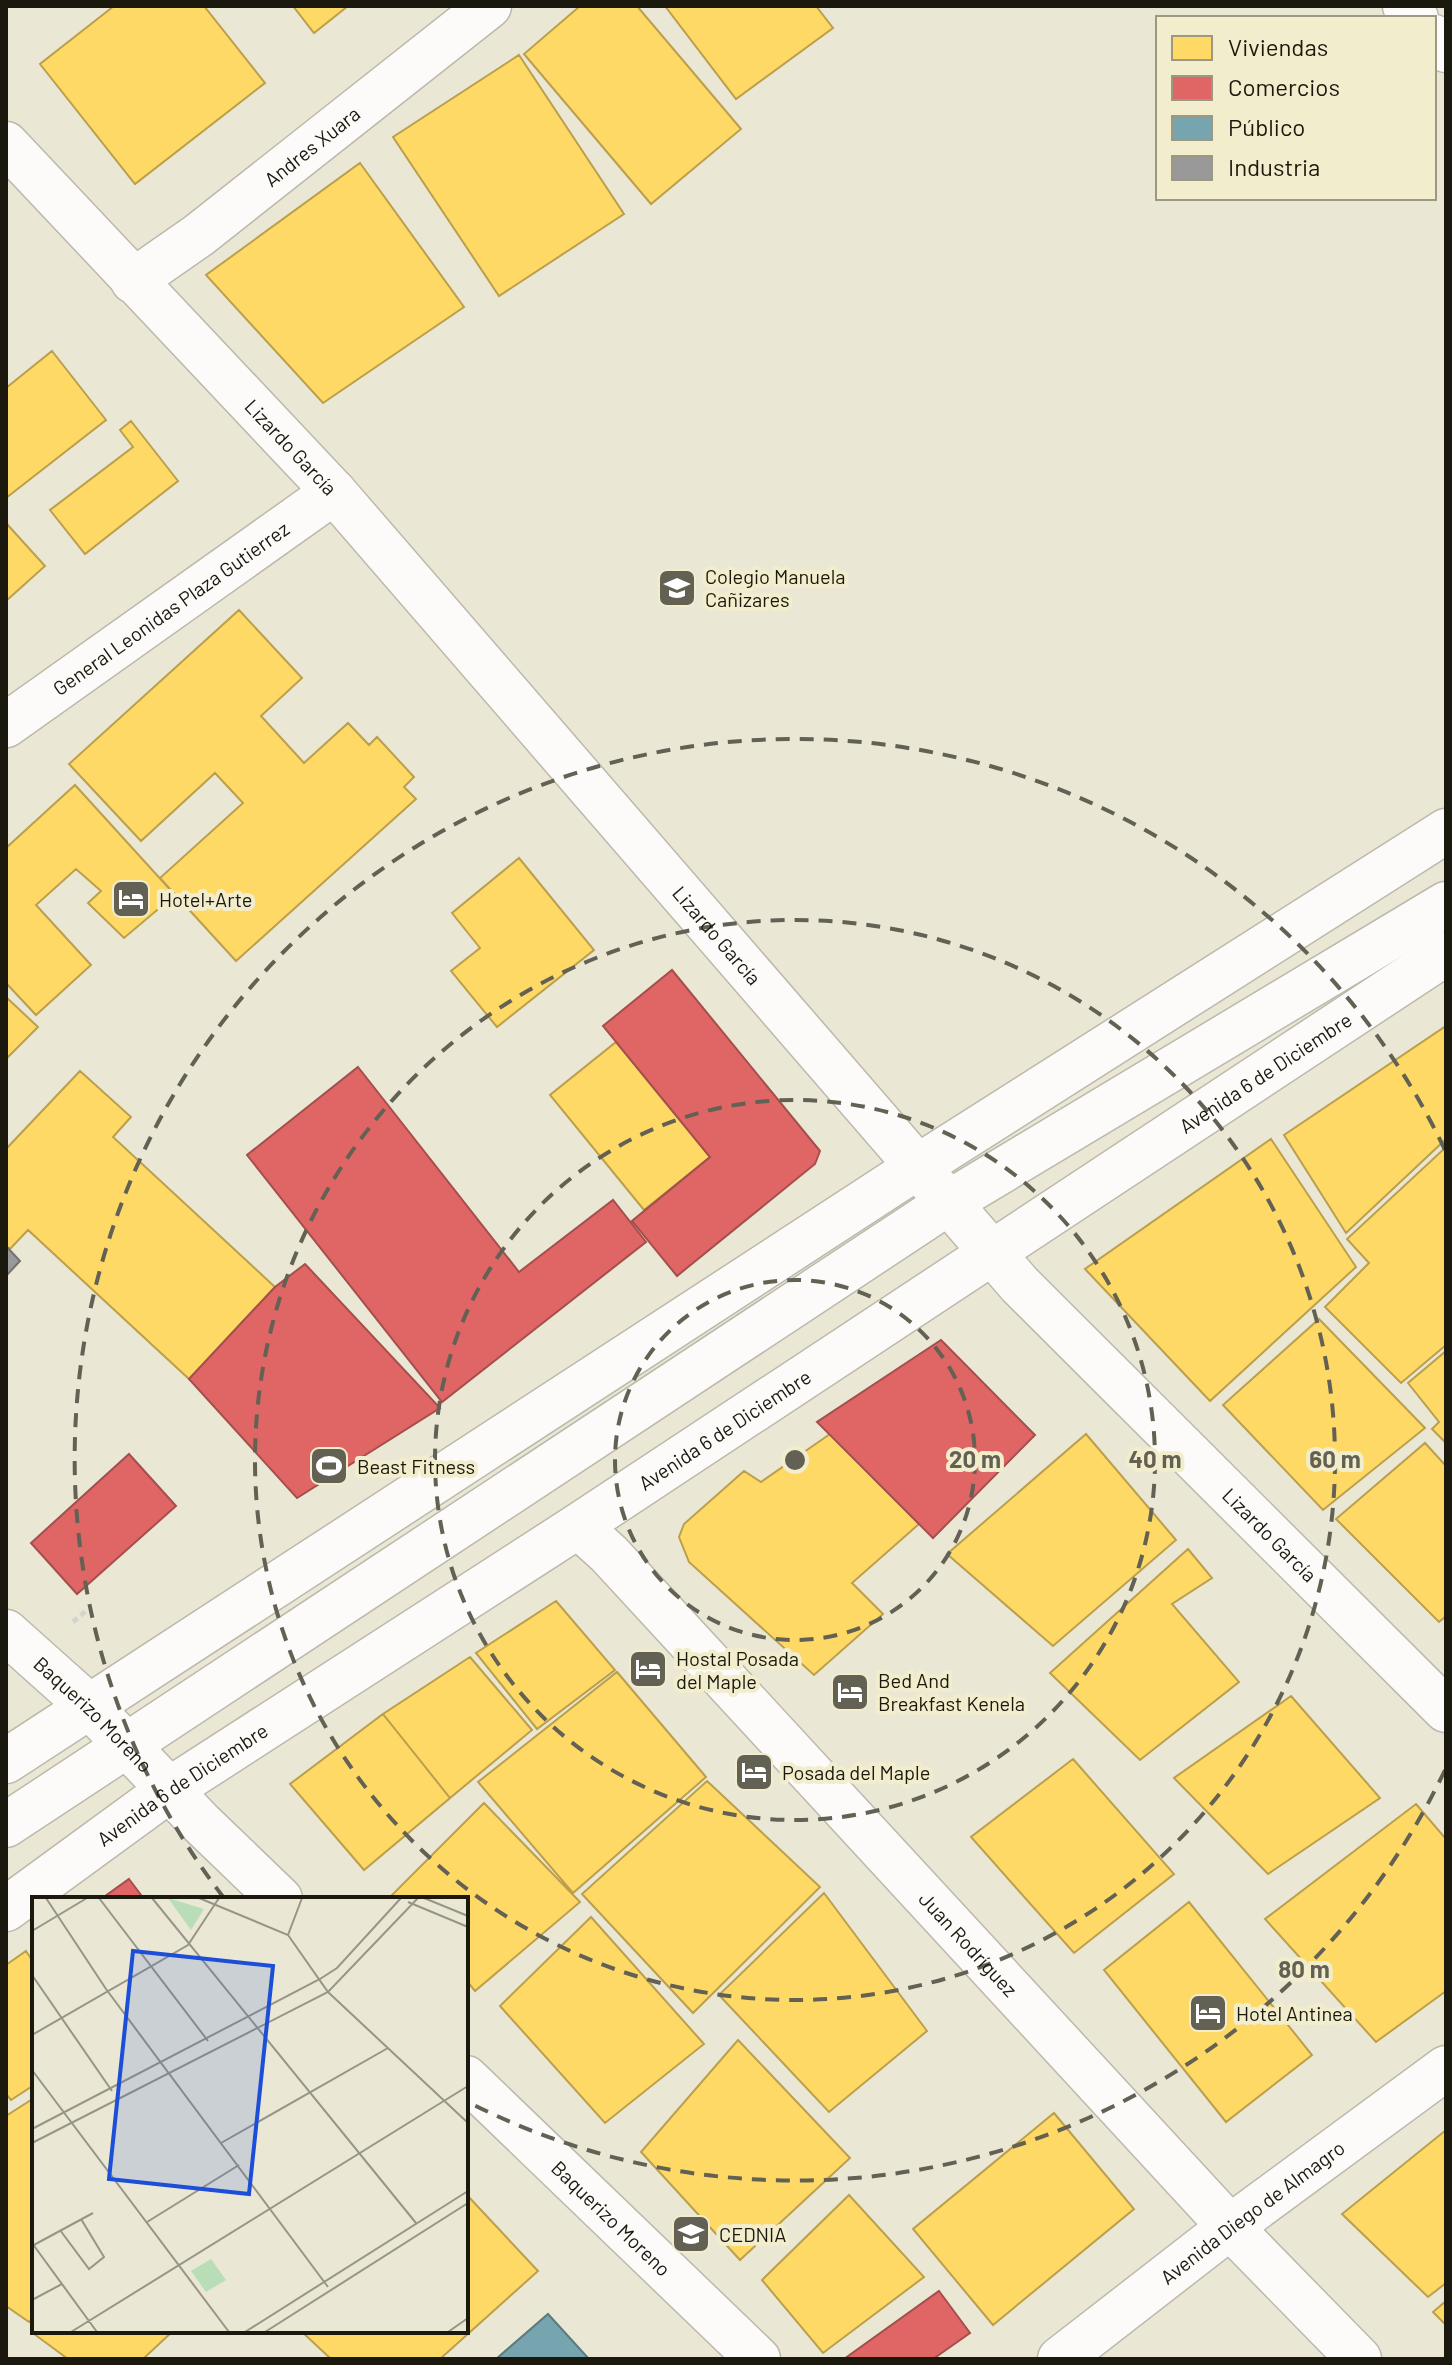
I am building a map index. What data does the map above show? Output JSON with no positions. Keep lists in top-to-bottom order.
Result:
{
  "streets": {
    "street": [
      "Andres Xuara",
      "Lizardo García",
      "General Leonidas Plaza Gutierrez",
      "Avenida 6 de Diciembre",
      "Baquerizo Moreno",
      "Juan Rodríguez",
      "Avenida Diego de Almagro"
    ]
  },
  "crossings": [
    ["Andres Xuara", "Lizardo García"],
    ["Lizardo García", "General Leonidas Plaza Gutierrez"],
    ["Lizardo García", "Avenida 6 de Diciembre"],
    ["Avenida 6 de Diciembre", "Baquerizo Moreno"],
    ["Avenida 6 de Diciembre", "Juan Rodríguez"],
    ["Juan Rodríguez", "Avenida Diego de Almagro"]
  ],
  "places": {
    "school or university": ["Colegio Manuela Cañizares", "CEDNIA"],
    "hotel": [
      "Hotel+Arte",
      "Hostal Posada del Maple",
      "Bed And Breakfast Kenela",
      "Posada del Maple",
      "Hotel Antinea"
    ],
    "sports": ["Beast Fitness"]
  },
  "legend": [
    "Viviendas",
    "Comercios",
    "Público",
    "Industria"
  ],
  "rings": [
    "20 m",
    "40 m",
    "60 m",
    "80 m"
  ]
}
